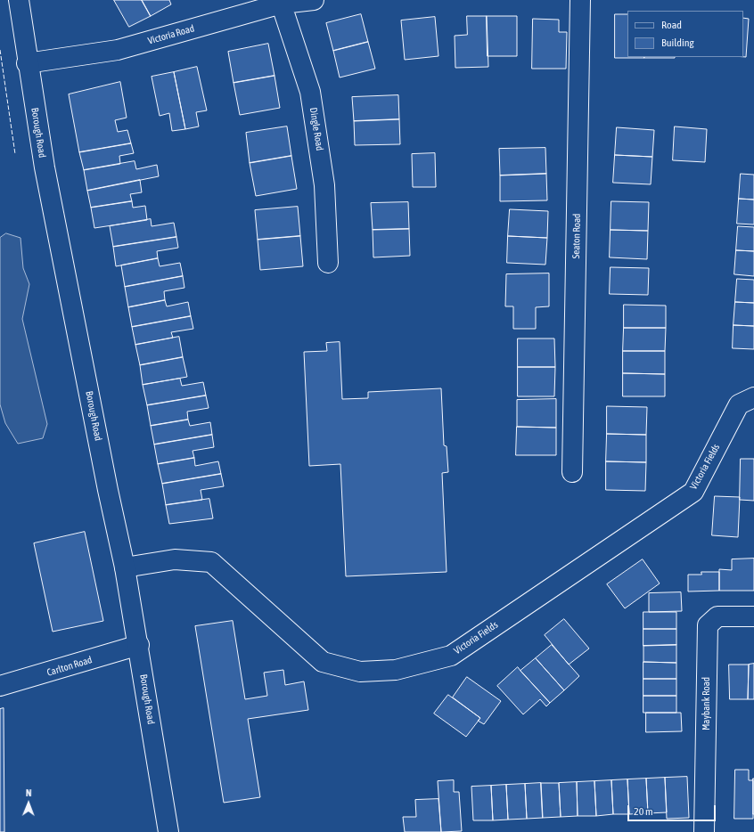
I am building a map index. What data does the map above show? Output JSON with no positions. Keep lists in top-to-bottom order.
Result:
{
  "streets": {
    "main road": [
      "Victoria Road",
      "Dingle Road",
      "Borough Road",
      "Seaton Road",
      "Victoria Fields",
      "Carlton Road",
      "Maybank Road"
    ]
  },
  "crossings": [
    ["Victoria Road", "Dingle Road"],
    ["Victoria Road", "Borough Road"],
    ["Borough Road", "Victoria Fields"],
    ["Borough Road", "Carlton Road"]
  ],
  "legend": ["Road", "Building"],
  "scale_bar": "20 m",
  "north": "top"
}
